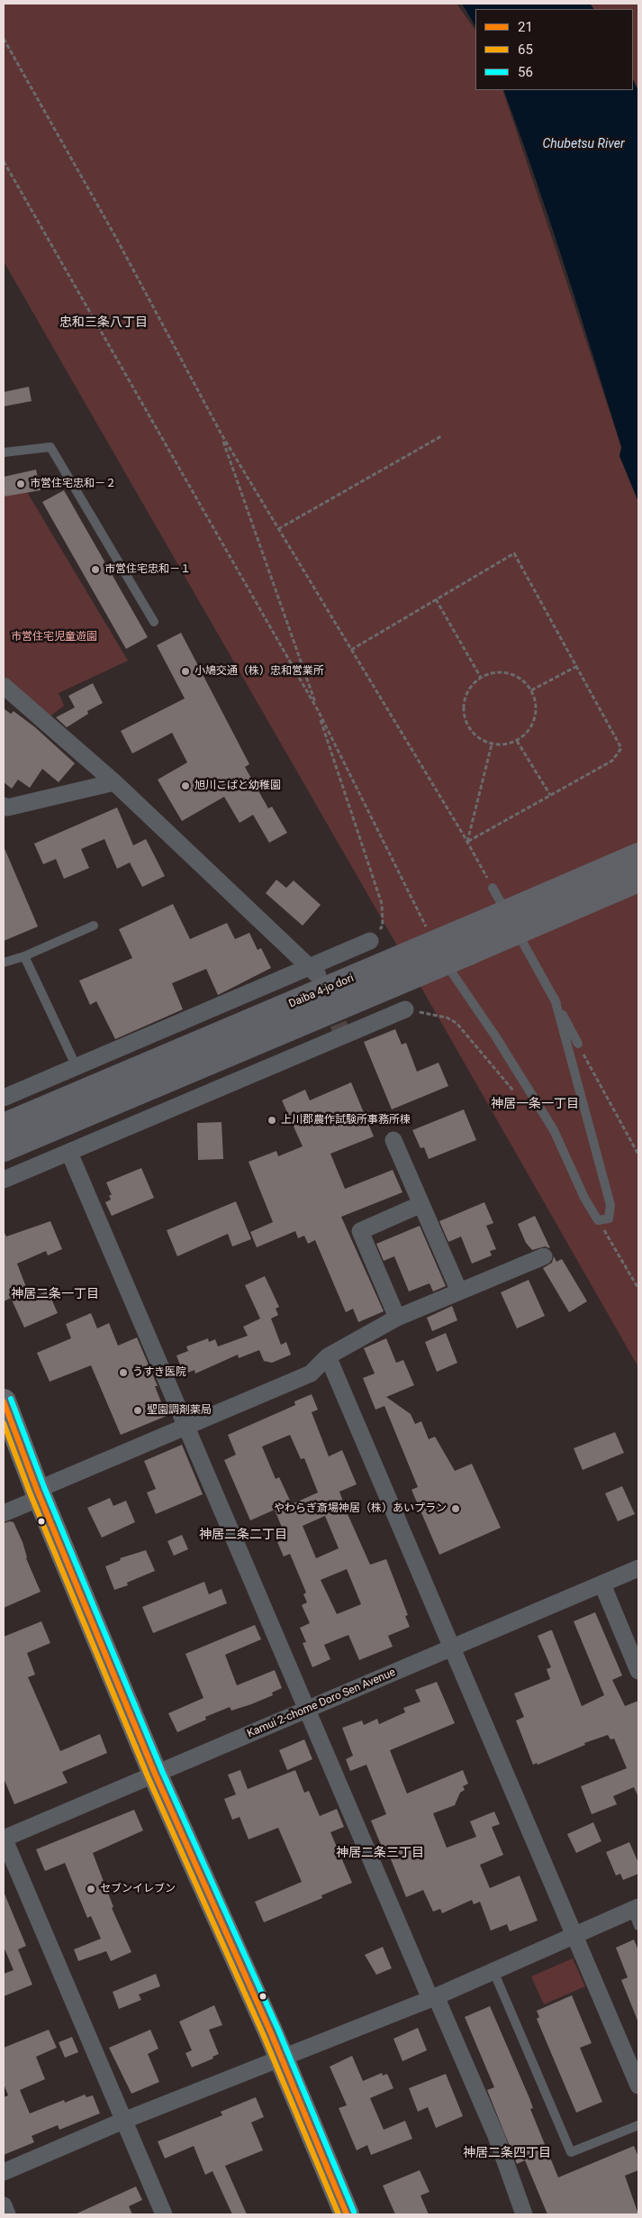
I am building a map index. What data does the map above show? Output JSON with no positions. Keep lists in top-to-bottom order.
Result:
{
  "streets": {
    "highway": ["Daiba 4-jo dori"],
    "street": ["Kamui 2-chome Doro Sen Avenue"]
  },
  "districts": [
    "忠和三条八丁目",
    "神居一条一丁目",
    "神居二条一丁目",
    "神居二条二丁目",
    "神居二条三丁目",
    "神居二条四丁目"
  ],
  "water": ["Chubetsu River"],
  "parks": ["市営住宅児童遊園"],
  "places": [
    "市営住宅忠和－２",
    "市営住宅忠和－１",
    "小鳩交通（株）忠和営業所",
    "旭川こばと幼稚園",
    "上川郡農作試験所事務所棟",
    "うすき医院",
    "聖園調剤薬局",
    "やわらぎ斎場神居（株）あいプラン",
    "セブンイレブン"
  ],
  "lines": ["transit line 56", "transit line 21", "transit line 65"],
  "legend": ["21", "65", "56"]
}
